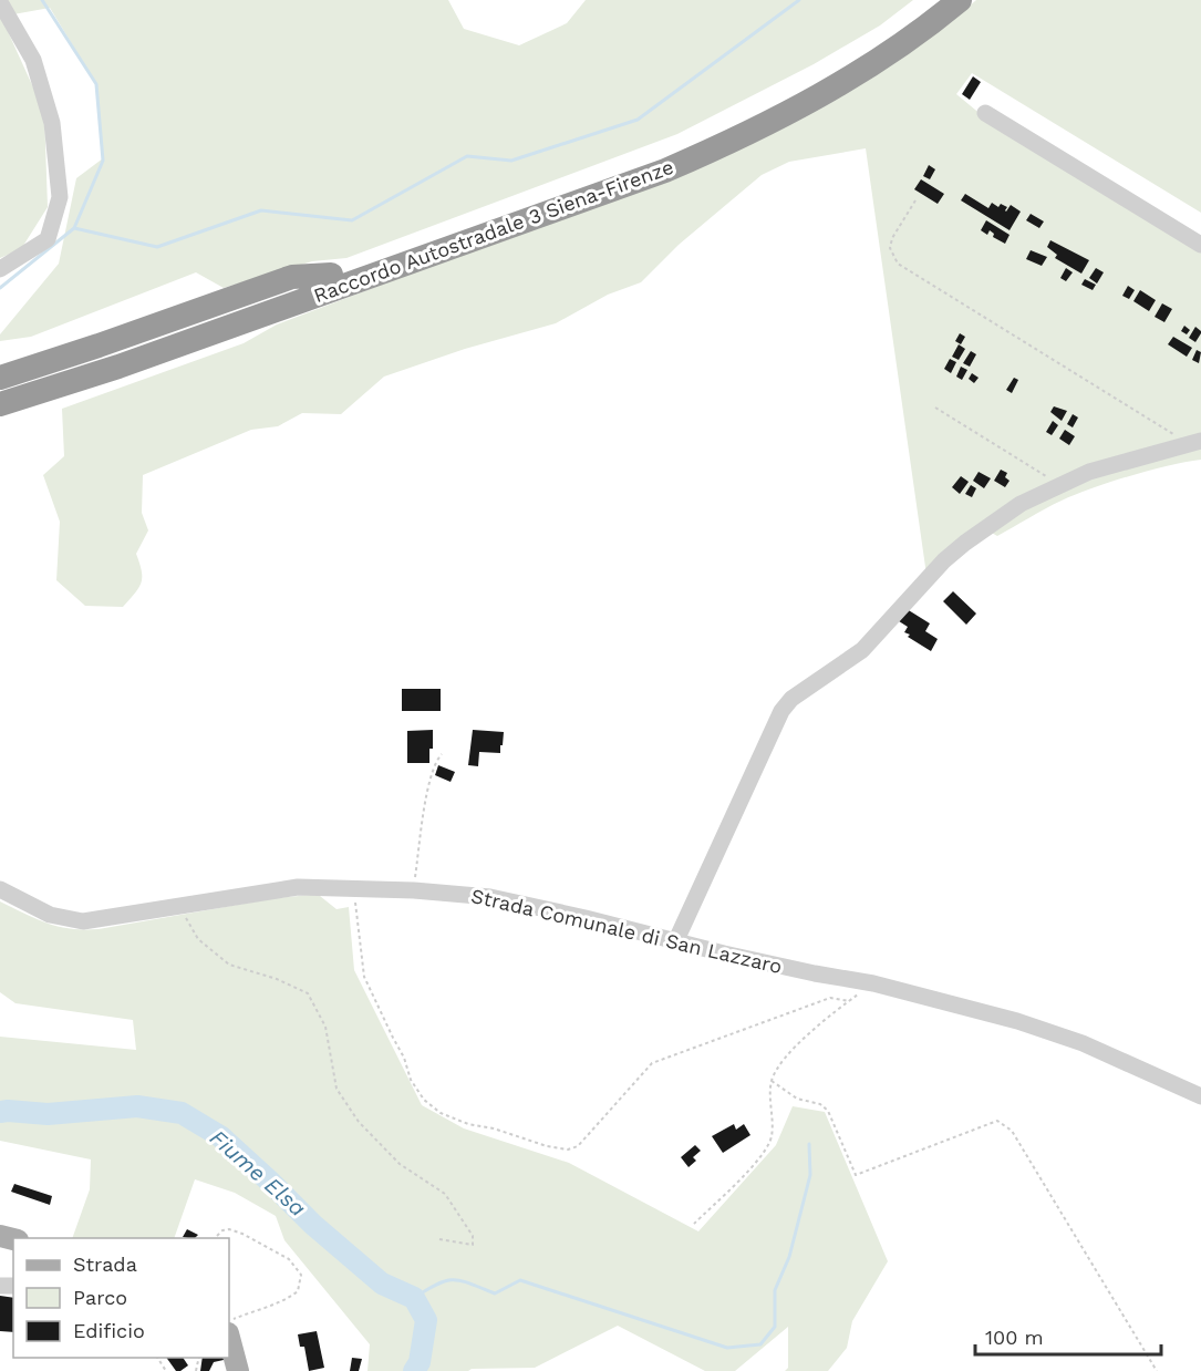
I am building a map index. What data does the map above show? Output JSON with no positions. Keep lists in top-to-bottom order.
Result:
{
  "streets": {
    "highway": ["Raccordo Autostradale 3 Siena-Firenze"],
    "street": ["Strada Comunale di San Lazzaro"]
  },
  "water": ["Fiume Elsa"],
  "legend": ["Strada", "Parco", "Edificio"],
  "scale_bar": "100 m"
}
